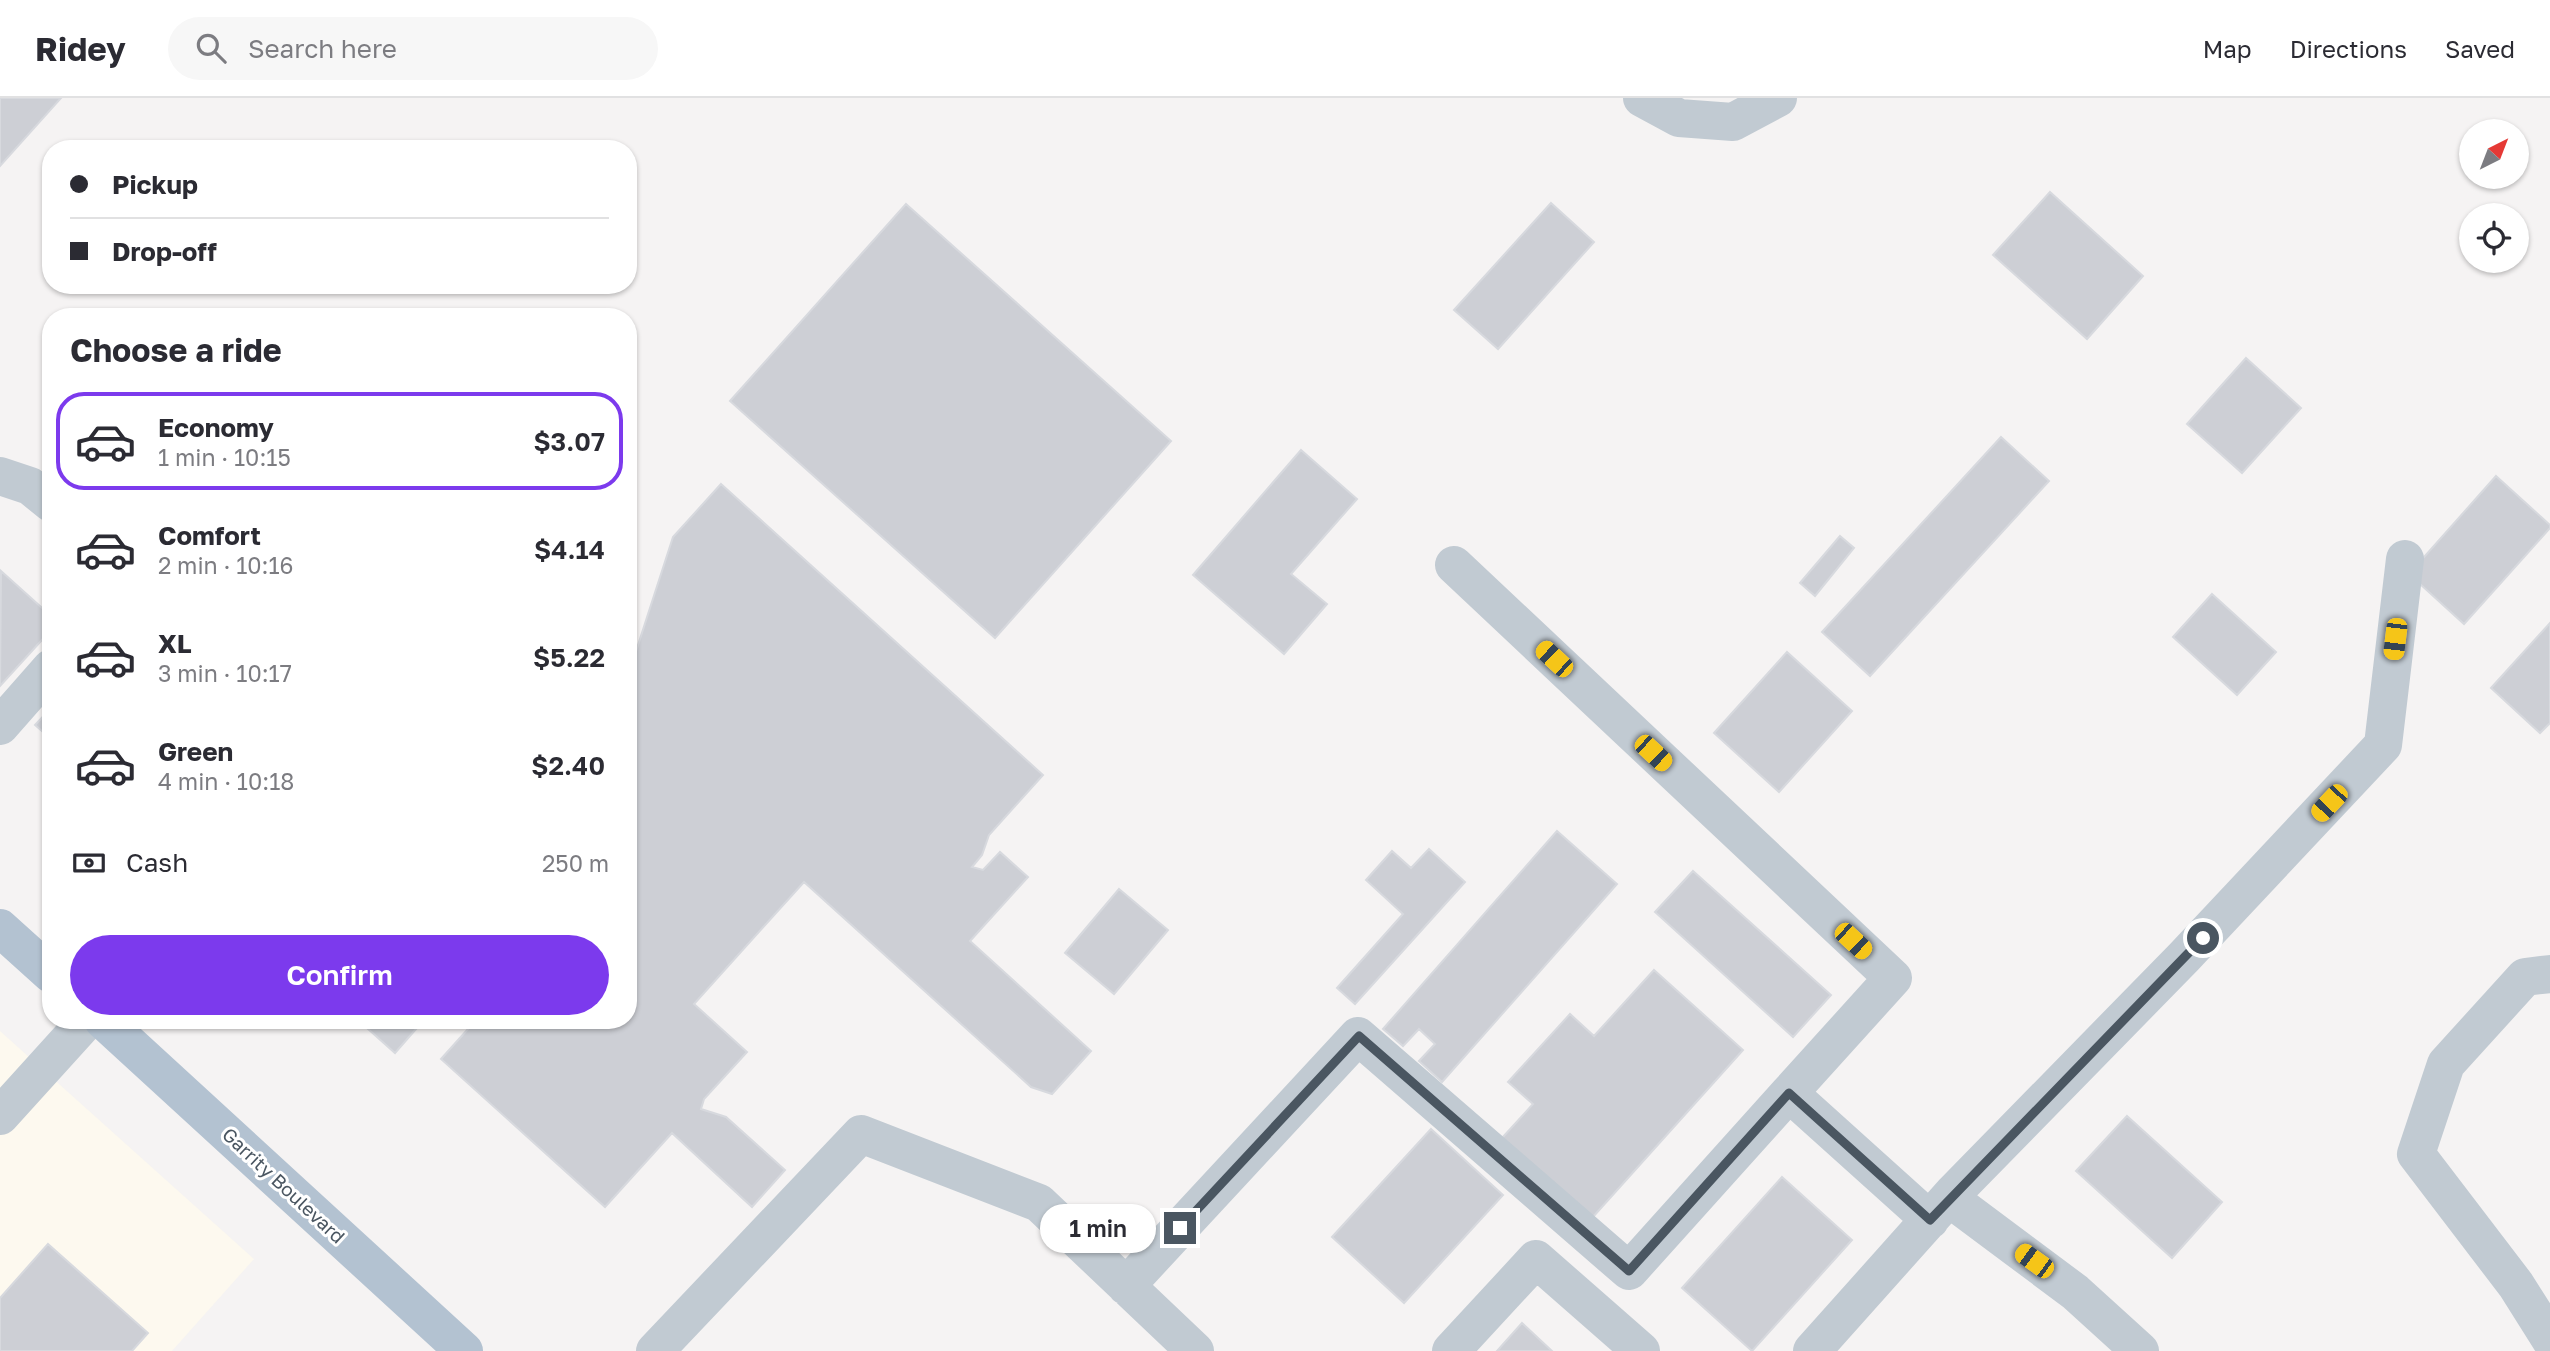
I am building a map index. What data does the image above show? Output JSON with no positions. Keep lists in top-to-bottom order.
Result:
{
  "streets": {
    "main road": ["Garrity Boulevard"]
  },
  "north": "top right",
  "page": {
    "header": "Ridey",
    "search": "Search here",
    "nav": ["Map", "Directions", "Saved"],
    "banner": ["Pickup", "Drop-off"],
    "heading": "Choose a ride",
    "list": [
      {
        "name": "Economy",
        "note": "1 min · 10:15",
        "value": "$3.07"
      },
      {
        "name": "Comfort",
        "note": "2 min · 10:16",
        "value": "$4.14"
      },
      {
        "name": "XL",
        "note": "3 min · 10:17",
        "value": "$5.22"
      },
      {
        "name": "Green",
        "note": "4 min · 10:18",
        "value": "$2.40"
      }
    ],
    "pay": ["Cash", "250 m"],
    "buttons": "Confirm",
    "bubble": "1 min"
  }
}
